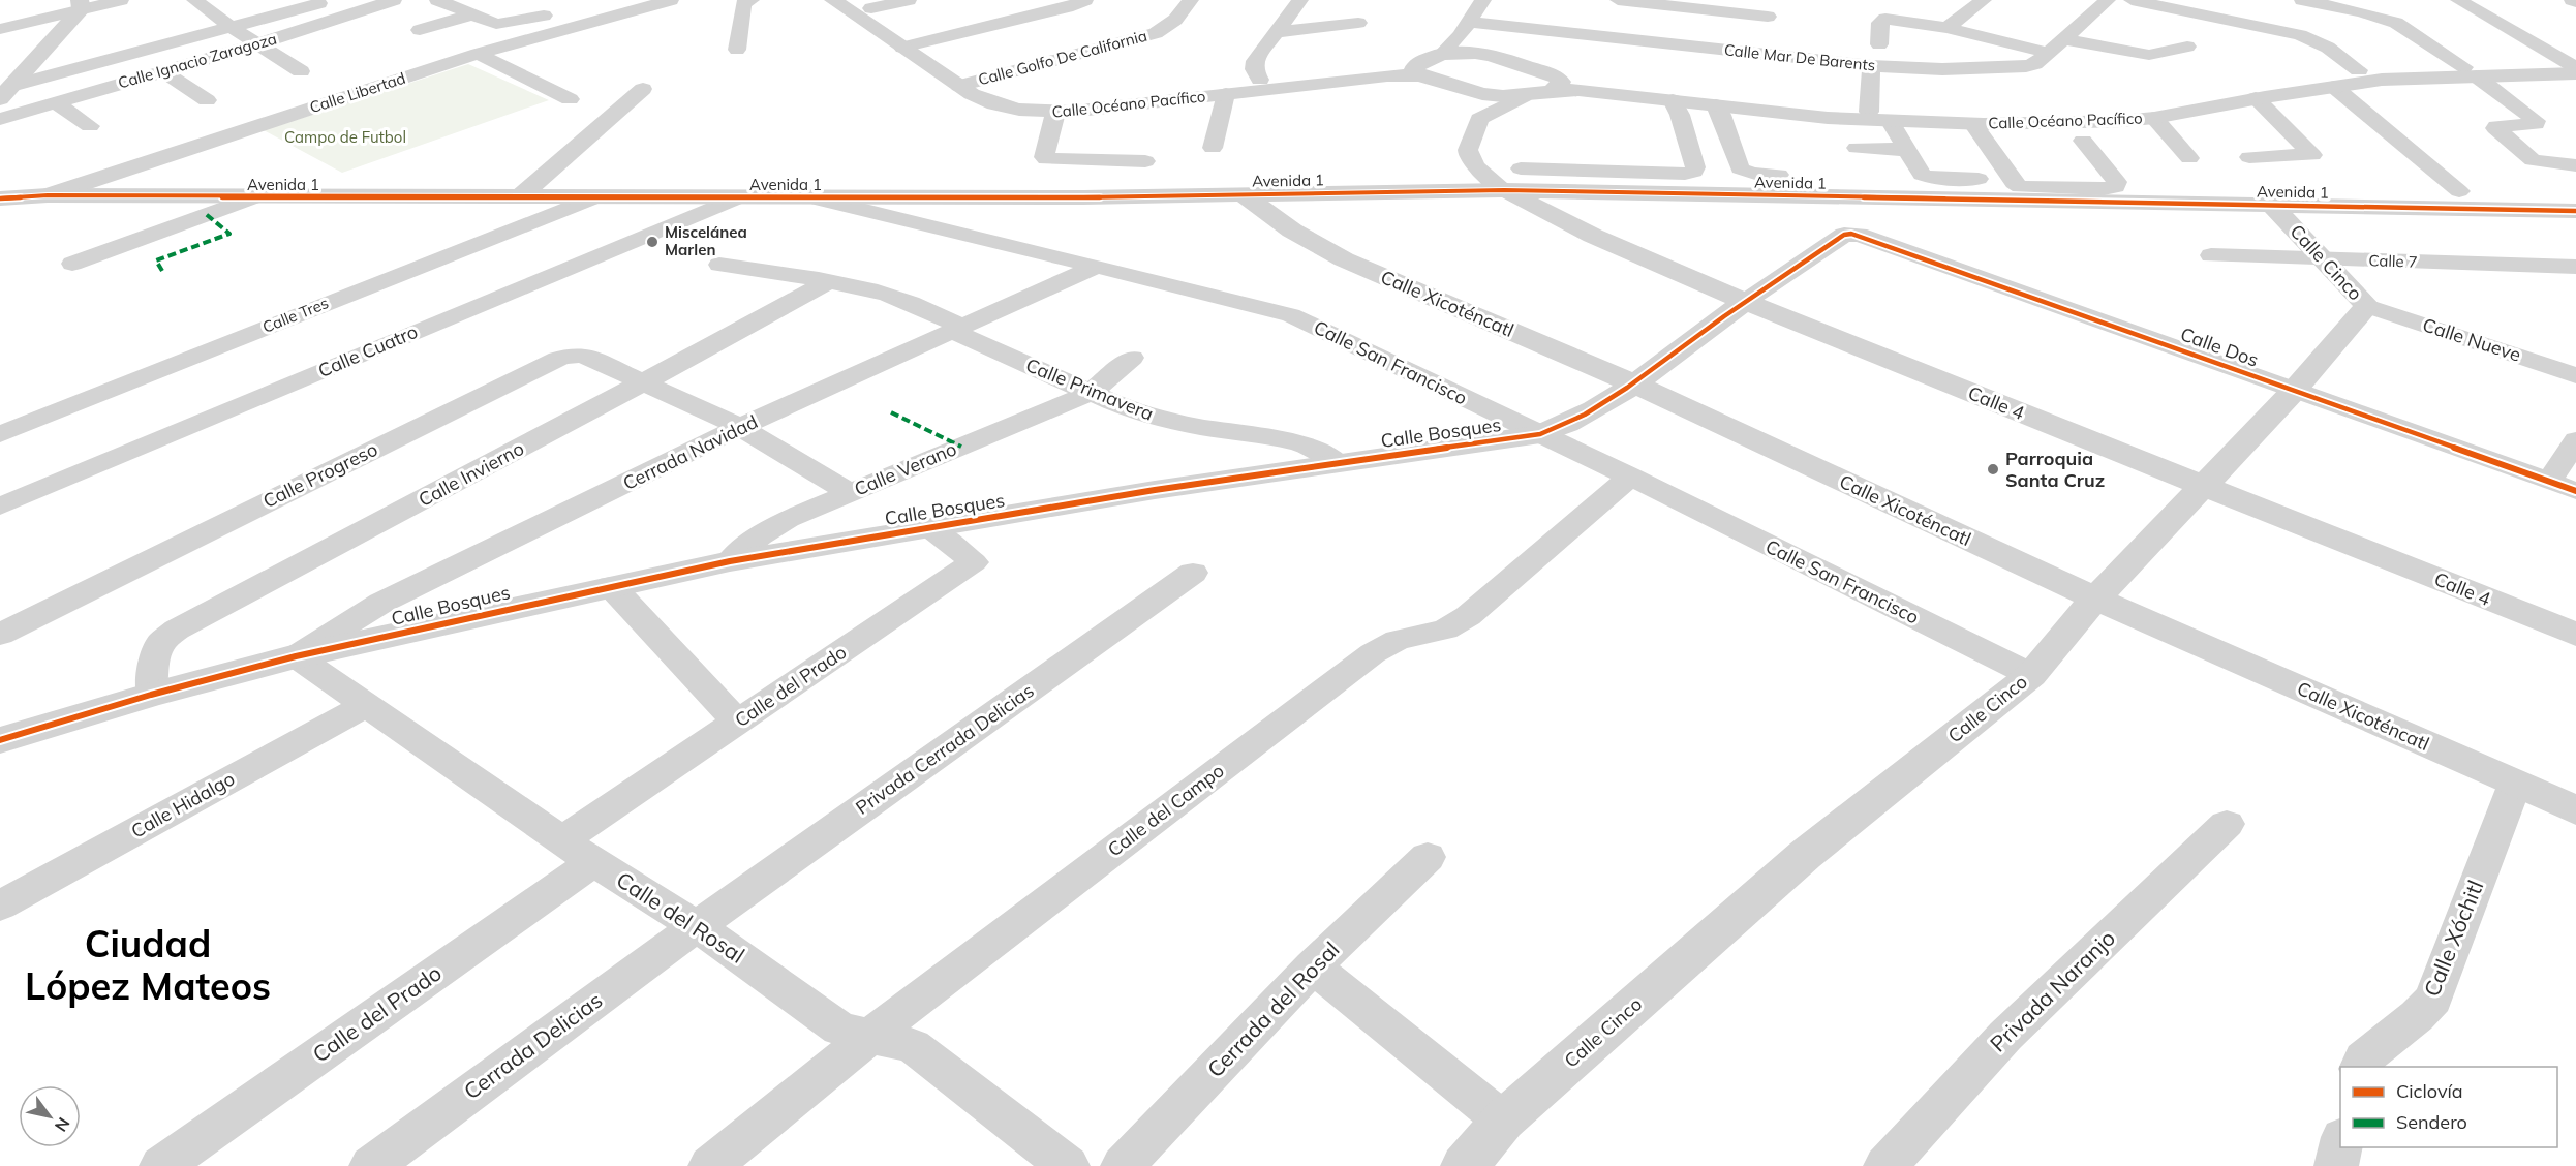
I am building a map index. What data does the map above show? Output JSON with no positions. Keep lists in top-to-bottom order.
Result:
{
  "streets": {
    "street": [
      "Calle Golfo De California",
      "Calle Mar De Barents",
      "Calle Ignacio Zaragoza",
      "Calle Libertad",
      "Calle Océano Pacífico",
      "Avenida 1",
      "Calle 7",
      "Calle Cinco",
      "Calle Xicoténcatl",
      "Calle Tres",
      "Calle Nueve",
      "Calle Dos",
      "Calle Cuatro",
      "Calle San Francisco",
      "Calle Primavera",
      "Calle 4",
      "Calle Bosques",
      "Cerrada Navidad",
      "Calle Verano",
      "Calle Invierno",
      "Calle Progreso",
      "Calle del Prado",
      "Privada Cerrada Delicias",
      "Calle Hidalgo",
      "Calle del Campo",
      "Calle del Rosal",
      "Calle Xóchitl",
      "Privada Naranjo",
      "Cerrada del Rosal",
      "Cerrada Delicias"
    ]
  },
  "crossings": [
    ["Calle Golfo De California", "Calle Océano Pacífico"],
    ["Calle Libertad", "Avenida 1"],
    ["Avenida 1", "Calle Cinco"],
    ["Avenida 1", "Calle Xicoténcatl"],
    ["Avenida 1", "Calle Tres"],
    ["Avenida 1", "Calle Cuatro"],
    ["Avenida 1", "Calle San Francisco"],
    ["Avenida 1", "Calle 4"],
    ["Calle 7", "Calle Cinco"],
    ["Calle Cinco", "Calle Xicoténcatl"],
    ["Calle Cinco", "Calle Nueve"],
    ["Calle Cinco", "Calle Dos"],
    ["Calle Cinco", "Calle San Francisco"],
    ["Calle Cinco", "Calle 4"],
    ["Calle Xicoténcatl", "Calle Bosques"],
    ["Calle Xicoténcatl", "Calle Xóchitl"],
    ["Calle Dos", "Calle Bosques"],
    ["Calle San Francisco", "Calle Bosques"],
    ["Calle San Francisco", "Cerrada Navidad"],
    ["Calle San Francisco", "Calle del Campo"],
    ["Calle Primavera", "Calle Bosques"],
    ["Calle Primavera", "Cerrada Navidad"],
    ["Calle Primavera", "Calle Verano"],
    ["Calle Primavera", "Calle Invierno"],
    ["Calle 4", "Calle Bosques"],
    ["Calle Bosques", "Cerrada Navidad"],
    ["Calle Bosques", "Calle Verano"],
    ["Calle Bosques", "Calle Invierno"],
    ["Calle Bosques", "Calle del Prado"],
    ["Calle Bosques", "Calle del Rosal"],
    ["Cerrada Navidad", "Calle Progreso"],
    ["Cerrada Navidad", "Calle del Rosal"],
    ["Calle Verano", "Calle Progreso"],
    ["Calle Invierno", "Calle Progreso"],
    ["Calle del Prado", "Calle del Rosal"],
    ["Privada Cerrada Delicias", "Calle del Rosal"],
    ["Privada Cerrada Delicias", "Cerrada Delicias"],
    ["Calle Hidalgo", "Calle del Rosal"],
    ["Calle del Campo", "Calle del Rosal"],
    ["Calle del Rosal", "Cerrada Delicias"]
  ],
  "districts": ["Ciudad López Mateos"],
  "parks": ["Campo de Futbol"],
  "places": ["Miscelánea Marlen", "Parroquia Santa Cruz"],
  "legend": ["Ciclovía", "Sendero"],
  "north": "bottom right"
}
